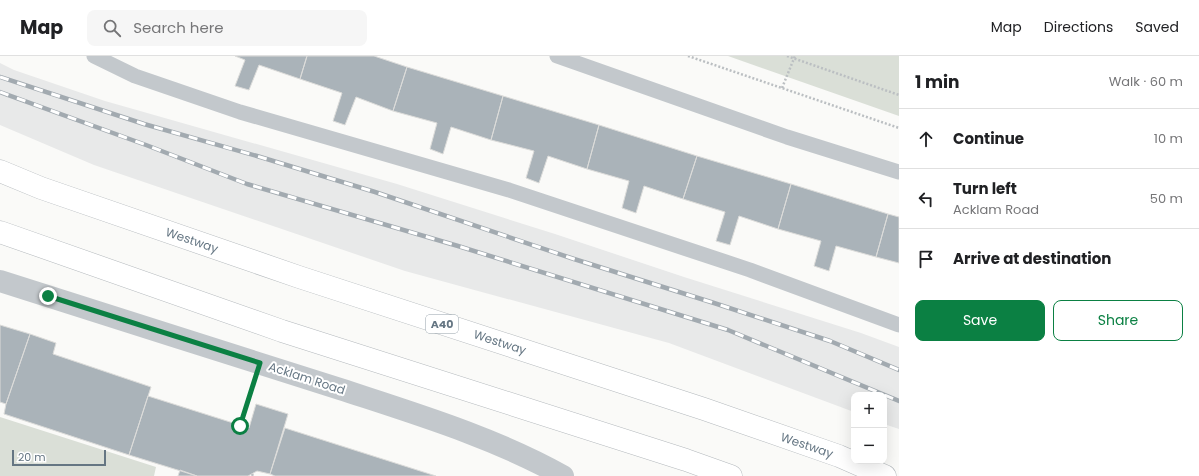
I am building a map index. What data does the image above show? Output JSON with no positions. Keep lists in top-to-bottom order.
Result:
{
  "streets": {
    "highway": ["Westway", "A40"],
    "street": ["Acklam Road"]
  },
  "scale_bar": "20 m",
  "page": {
    "header": "Map",
    "search": "Search here",
    "nav": ["Map", "Directions", "Saved"],
    "heading": ["1 min", "Walk · 60 m"],
    "list": [
      ["Continue", "10 m"],
      ["Turn left", "Acklam Road", "50 m"],
      "Arrive at destination"
    ],
    "buttons": ["Save", "Share"],
    "map_buttons": ["+", "−"],
    "scale": "20 m"
  }
}
